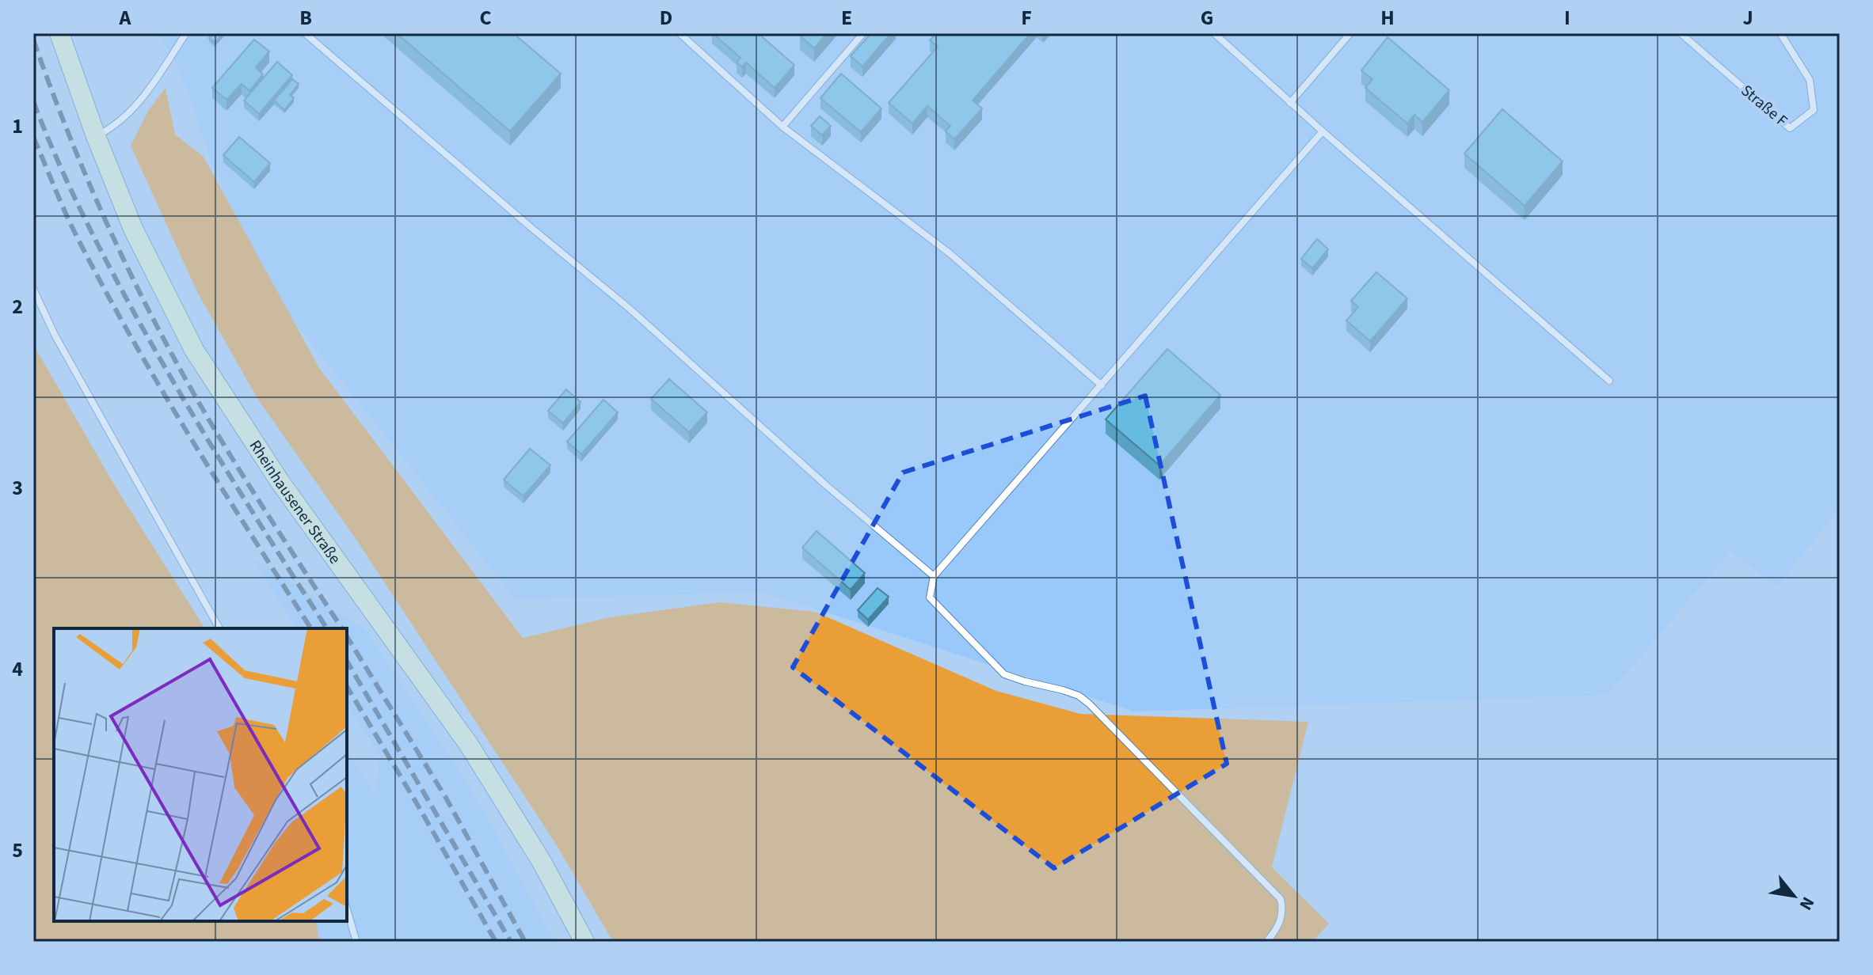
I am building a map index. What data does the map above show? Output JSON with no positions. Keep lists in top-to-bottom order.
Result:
{
  "streets": {
    "street": ["Rheinhausener Straße"],
    "lane": ["Straße F"]
  },
  "north": "bottom right",
  "grid": {
    "columns": [
      "A",
      "B",
      "C",
      "D",
      "E",
      "F",
      "G",
      "H",
      "I",
      "J"
    ],
    "rows": [
      "1",
      "2",
      "3",
      "4",
      "5"
    ]
  }
}
